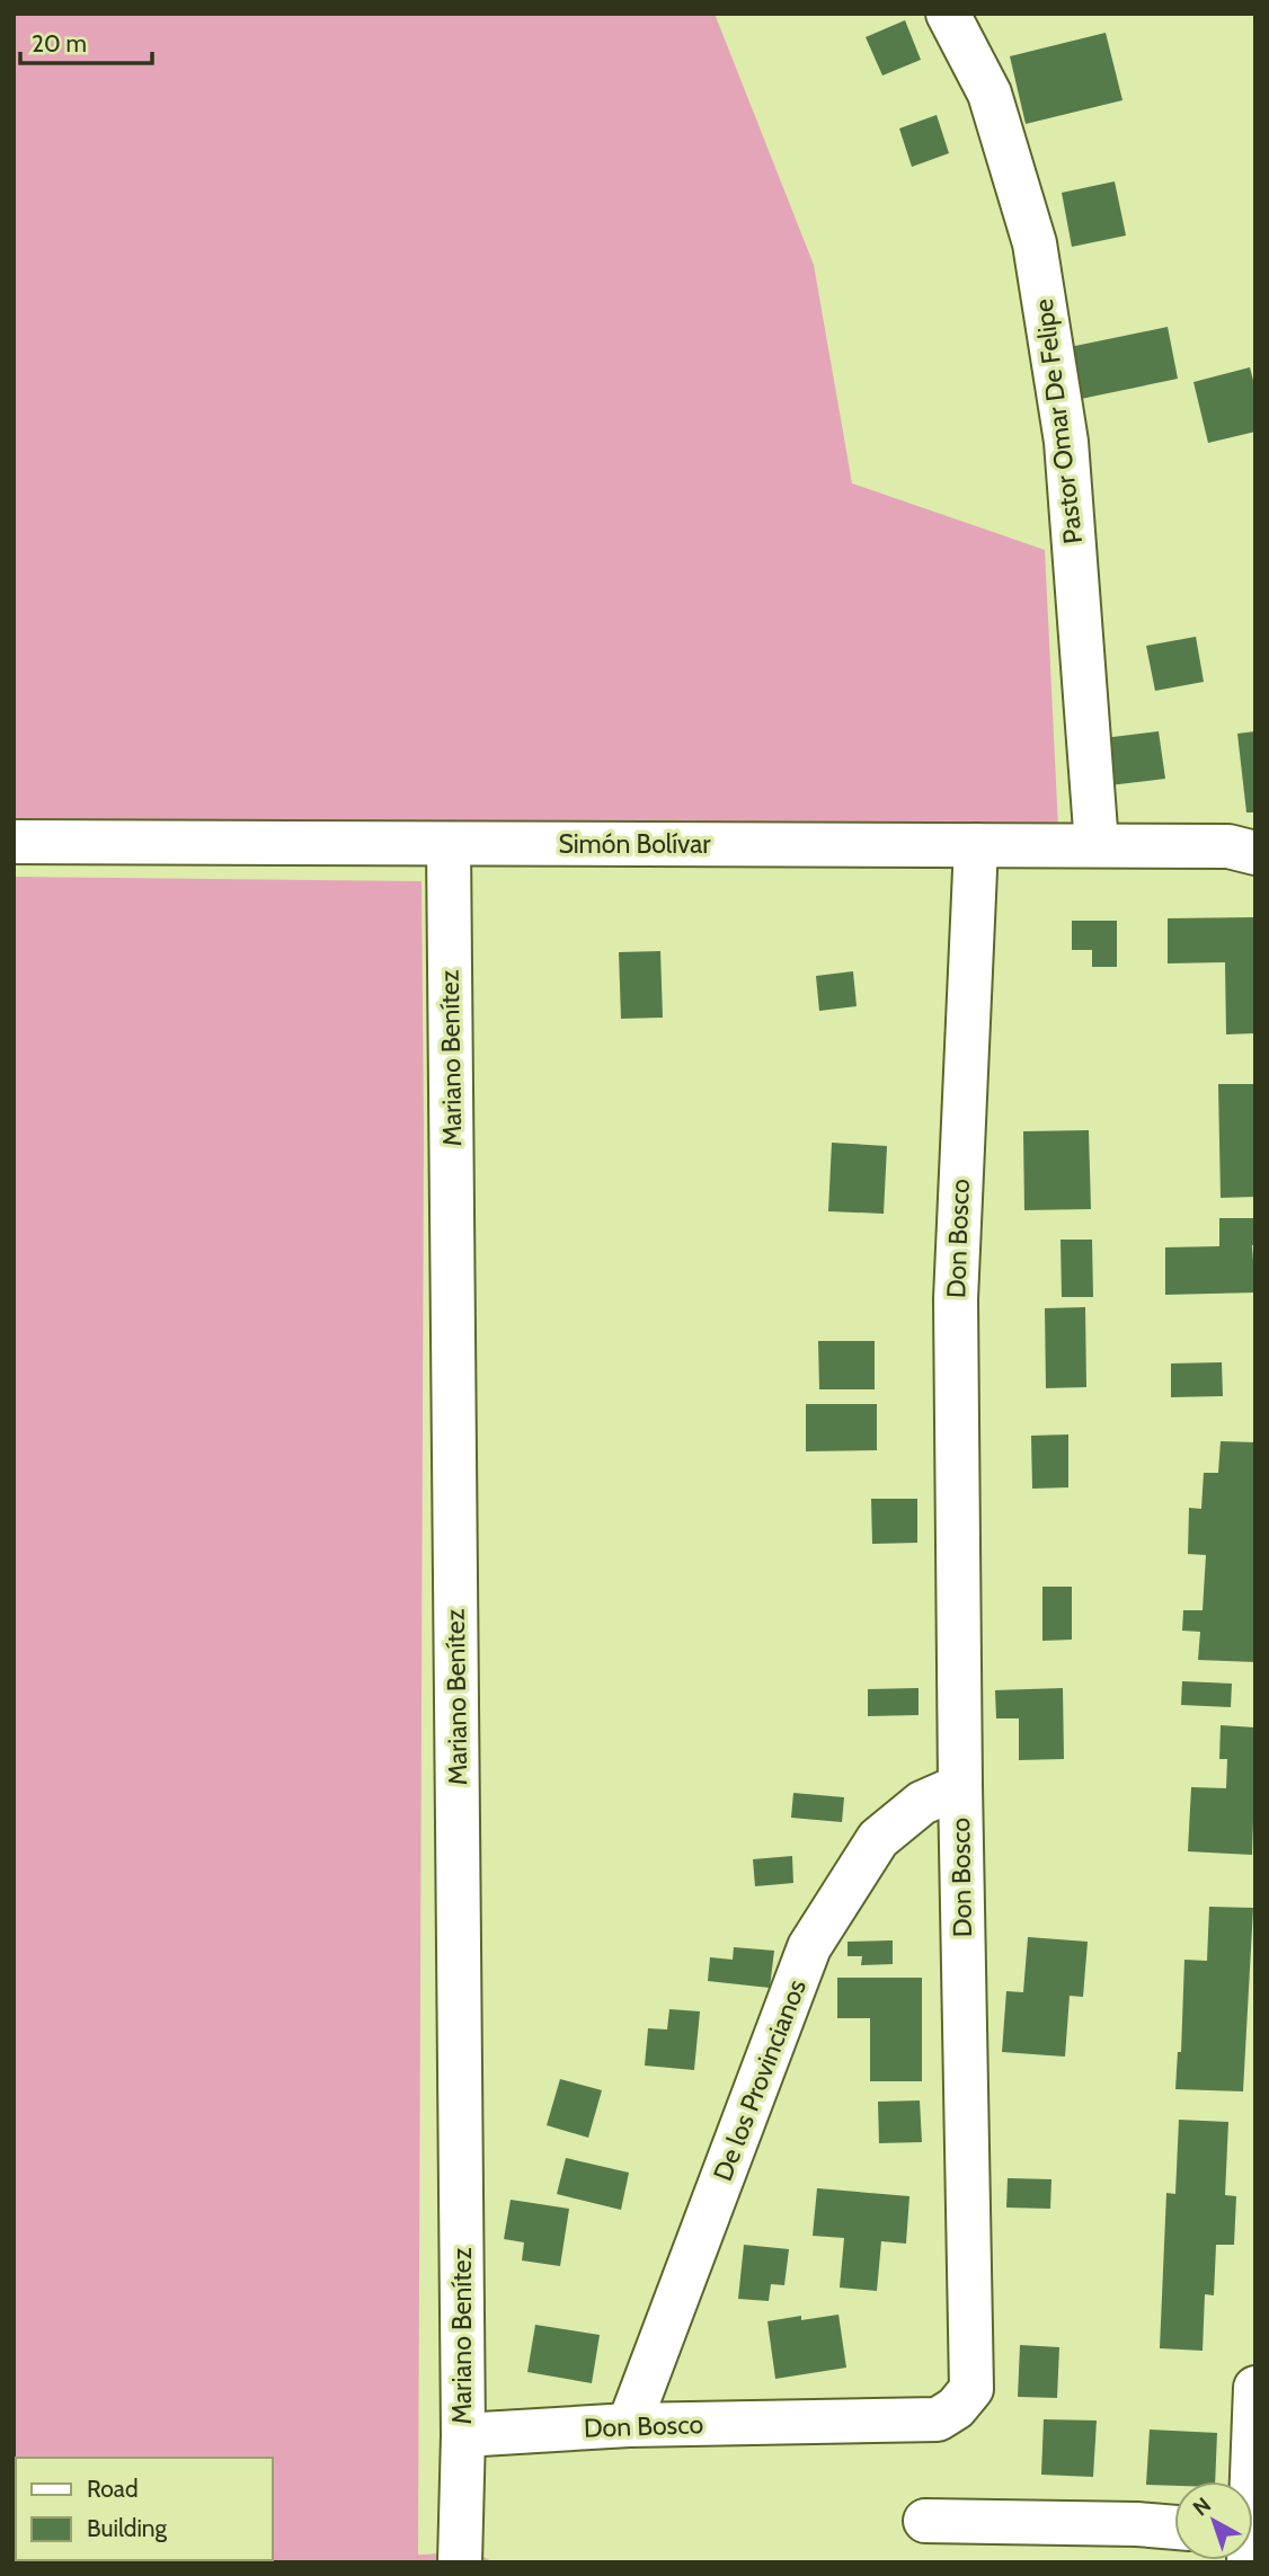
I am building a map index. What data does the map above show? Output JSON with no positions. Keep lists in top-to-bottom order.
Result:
{
  "streets": {
    "street": [
      "Pastor Omar De Felipe",
      "Simón Bolívar",
      "Mariano Benítez",
      "Don Bosco",
      "De los Provincianos"
    ]
  },
  "crossings": [
    ["Pastor Omar De Felipe", "Simón Bolívar"],
    ["Simón Bolívar", "Mariano Benítez"],
    ["Simón Bolívar", "Don Bosco"],
    ["Mariano Benítez", "Don Bosco"],
    ["Don Bosco", "De los Provincianos"]
  ],
  "legend": ["Road", "Building"],
  "scale_bar": "20 m",
  "north": "top left"
}
